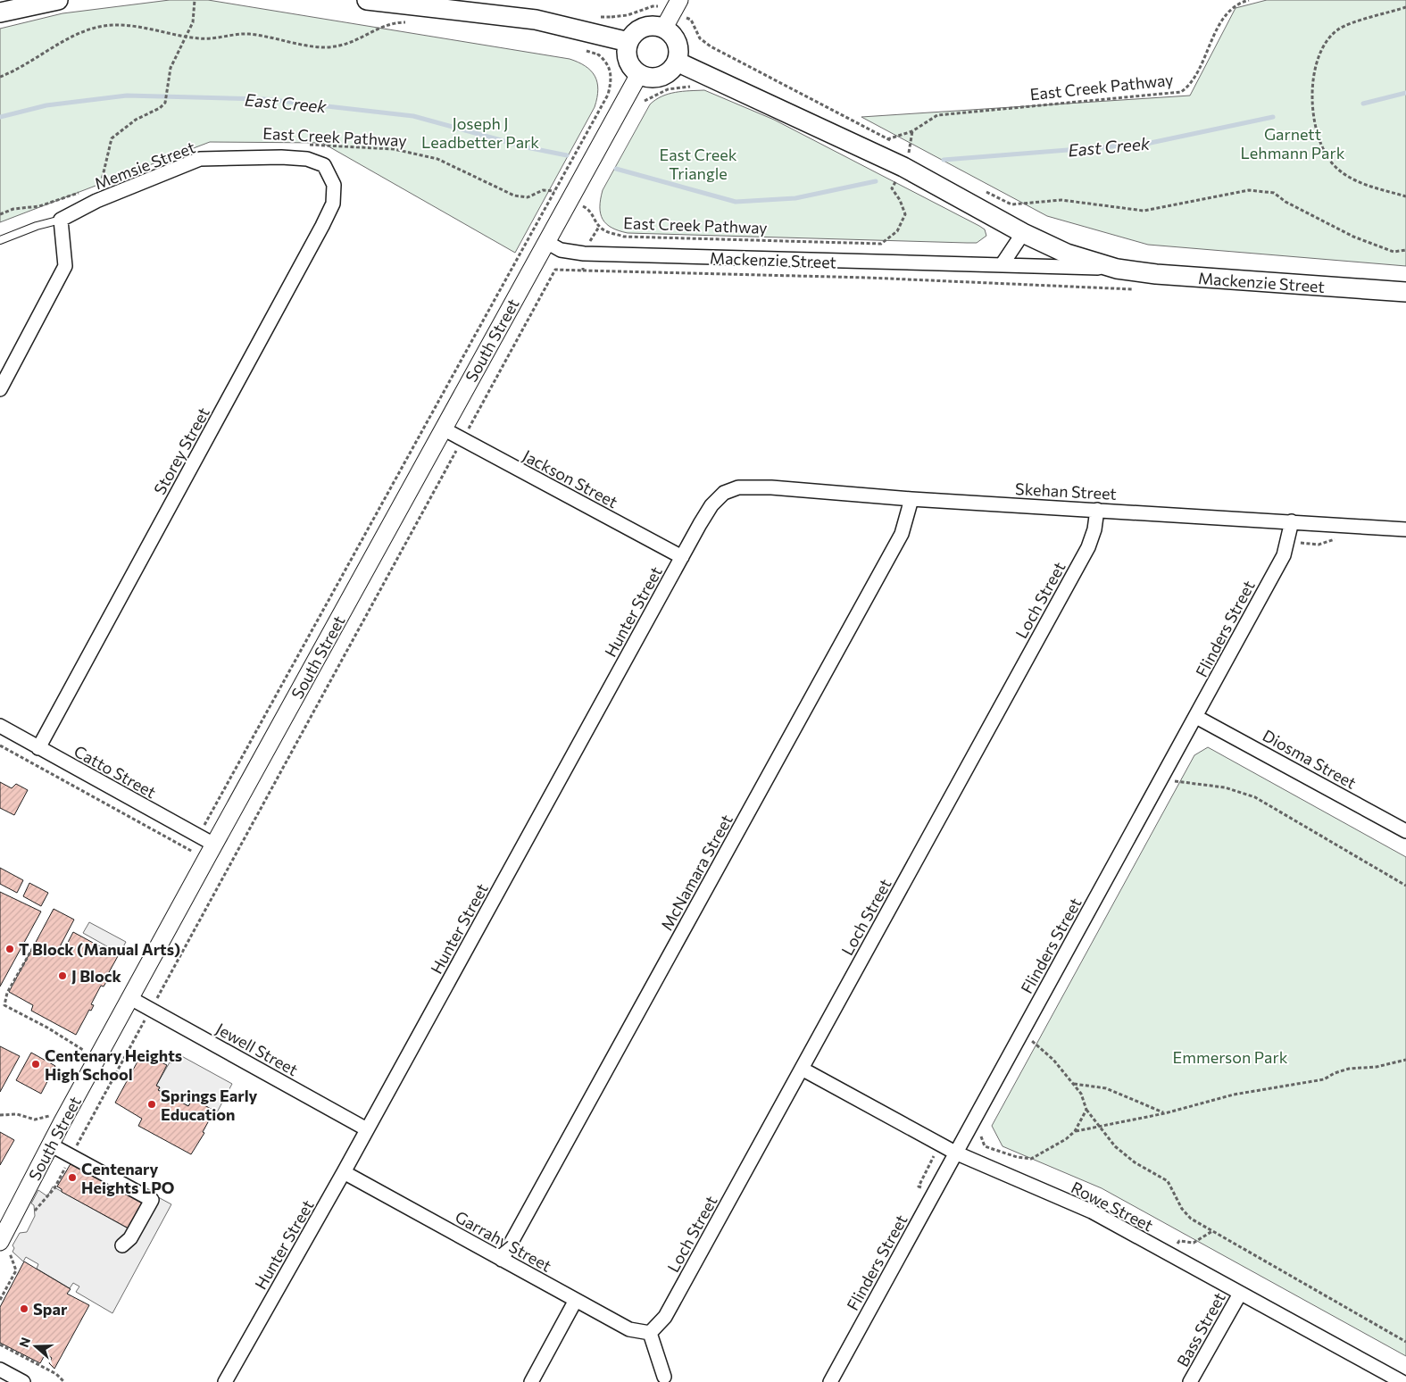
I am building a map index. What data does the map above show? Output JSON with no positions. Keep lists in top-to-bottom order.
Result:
{
  "streets": {
    "main road": ["Mackenzie Street"],
    "street": [
      "Memsie Street",
      "South Street",
      "Storey Street",
      "Jackson Street",
      "Skehan Street",
      "Loch Street",
      "Hunter Street",
      "Flinders Street",
      "Diosma Street",
      "Catto Street",
      "McNamara Street",
      "Jewell Street",
      "Rowe Street",
      "Garrahy Street",
      "Bass Street"
    ],
    "path": ["East Creek Pathway"]
  },
  "crossings": [
    ["East Creek Pathway", "Mackenzie Street"],
    ["Memsie Street", "Storey Street"],
    ["Mackenzie Street", "South Street"],
    ["South Street", "Jackson Street"],
    ["South Street", "Catto Street"],
    ["South Street", "Jewell Street"],
    ["Storey Street", "Catto Street"],
    ["Jackson Street", "Hunter Street"],
    ["Skehan Street", "Loch Street"],
    ["Skehan Street", "Hunter Street"],
    ["Skehan Street", "Flinders Street"],
    ["Skehan Street", "McNamara Street"],
    ["Loch Street", "Rowe Street"],
    ["Loch Street", "Garrahy Street"],
    ["Hunter Street", "Jewell Street"],
    ["Hunter Street", "Garrahy Street"],
    ["Flinders Street", "Diosma Street"],
    ["Flinders Street", "Rowe Street"],
    ["McNamara Street", "Garrahy Street"],
    ["Rowe Street", "Bass Street"]
  ],
  "water": ["East Creek"],
  "parks": [
    "Joseph J Leadbetter Park",
    "Garnett Lehmann Park",
    "East Creek Triangle",
    "Emmerson Park"
  ],
  "places": [
    "T Block (Manual Arts)",
    "J Block",
    "Centenary Heights High School",
    "Springs Early Education",
    "Centenary Heights LPO",
    "Spar"
  ],
  "north": "left"
}
